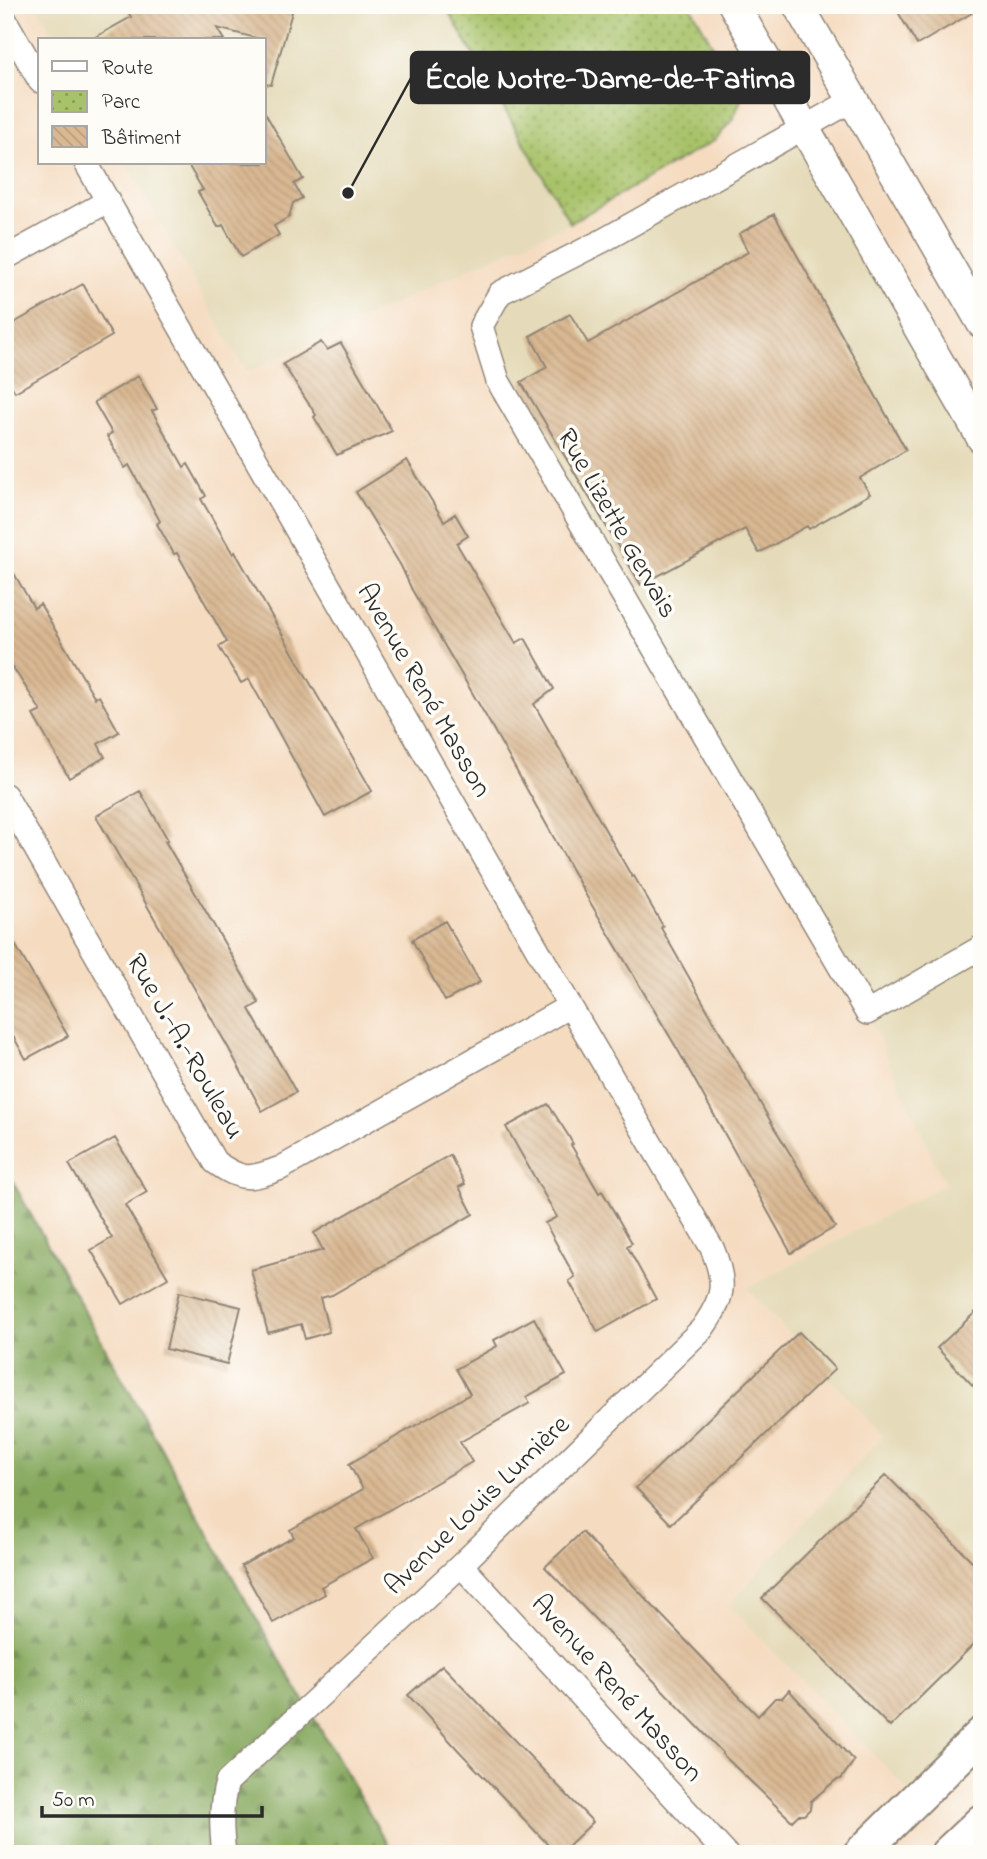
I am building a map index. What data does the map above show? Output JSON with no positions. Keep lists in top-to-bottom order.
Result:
{
  "streets": {
    "street": [
      "Rue Lizette Gervais",
      "Avenue René Masson",
      "Rue J.-A.-Rouleau",
      "Avenue Louis Lumière"
    ]
  },
  "crossings": [
    ["Avenue René Masson", "Rue J.-A.-Rouleau"],
    ["Avenue René Masson", "Avenue Louis Lumière"]
  ],
  "places": ["École Notre-Dame-de-Fatima"],
  "legend": ["Route", "Parc", "Bâtiment"],
  "scale_bar": "50 m"
}
